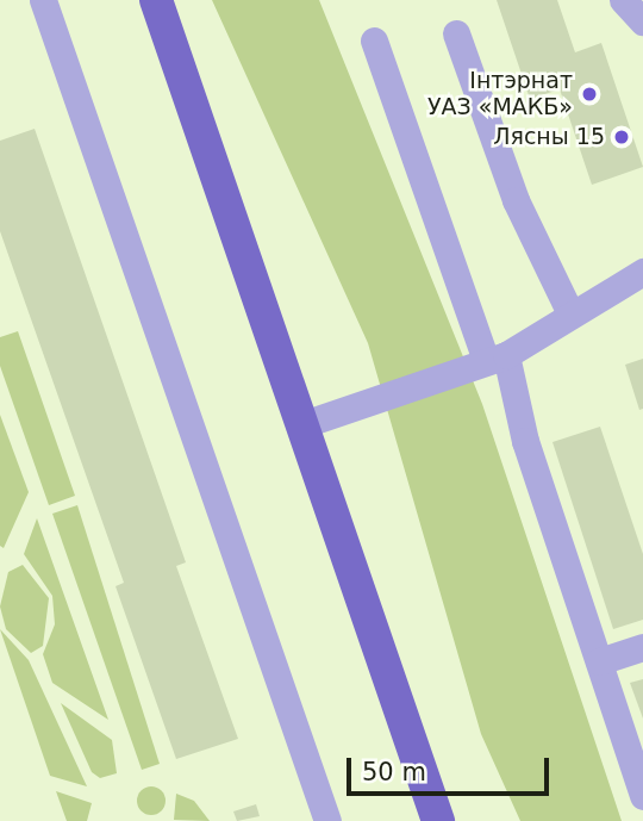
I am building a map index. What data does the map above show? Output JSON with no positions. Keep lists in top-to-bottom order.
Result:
{
  "places": ["Інтэрнат УАЗ «МАКБ»", "Лясны 15"],
  "scale_bar": "50 m"
}
